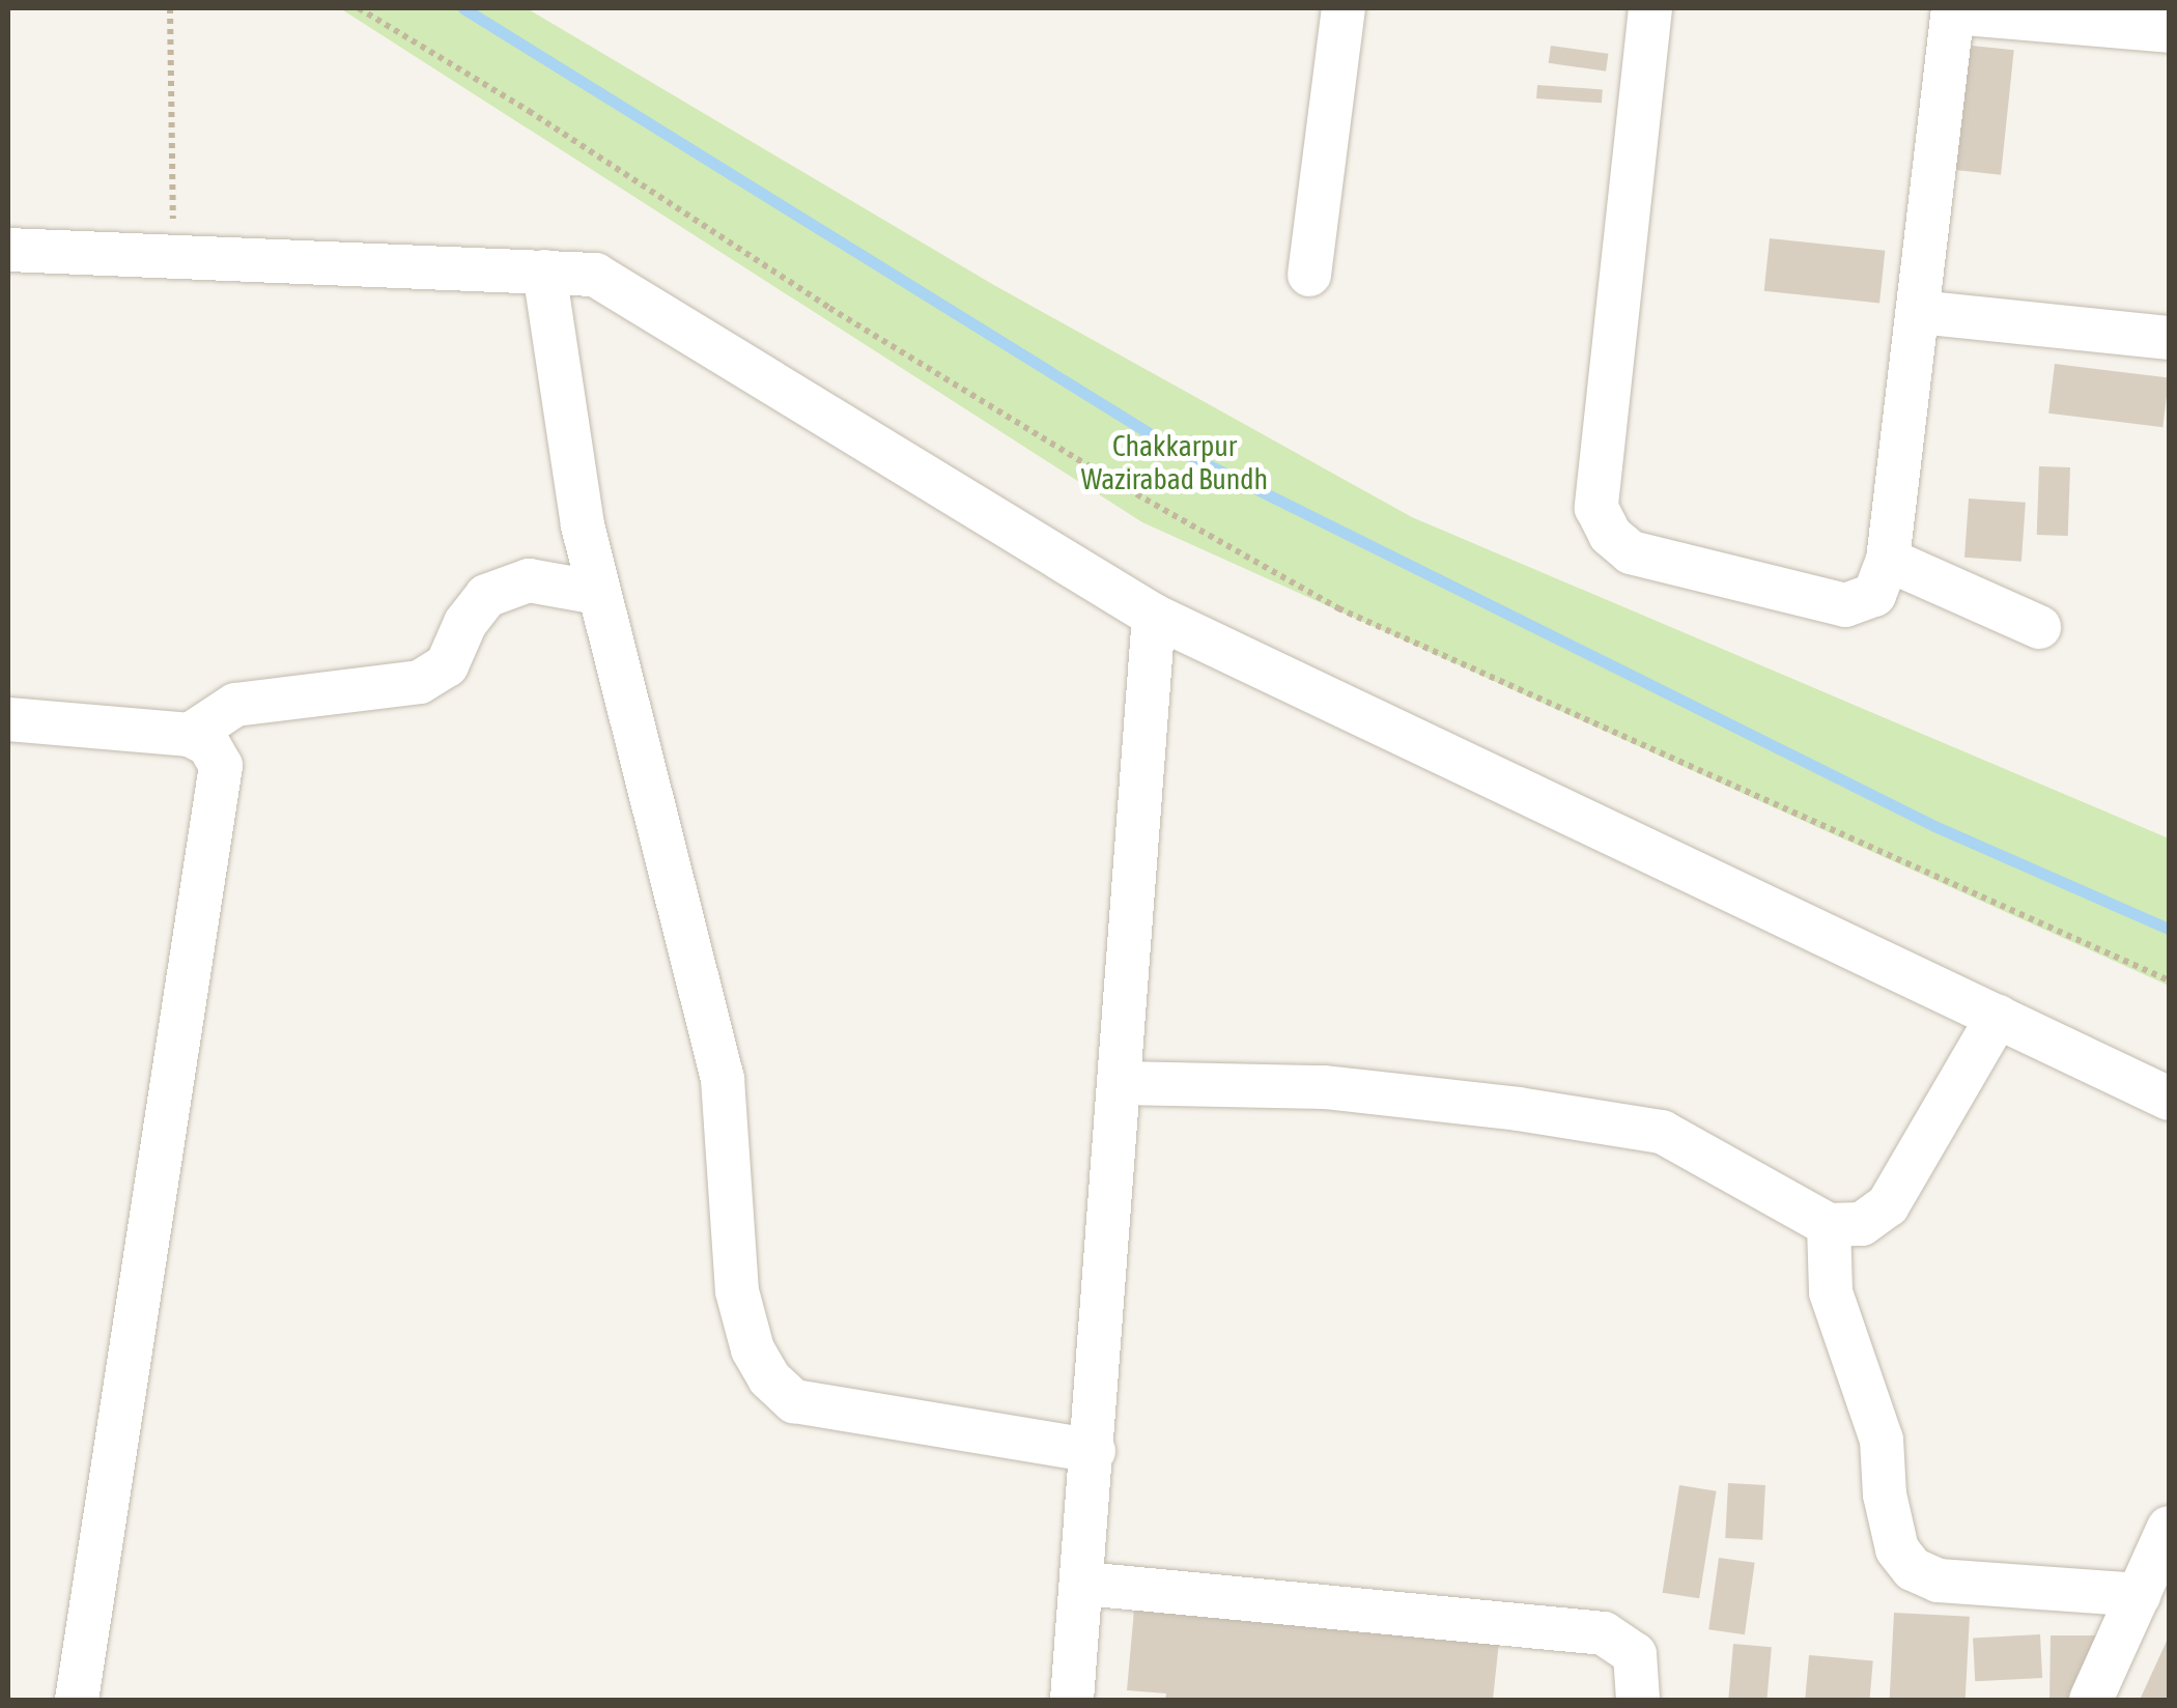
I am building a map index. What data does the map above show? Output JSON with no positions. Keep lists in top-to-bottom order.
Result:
{
  "parks": ["Chakkarpur Wazirabad Bundh"]
}
